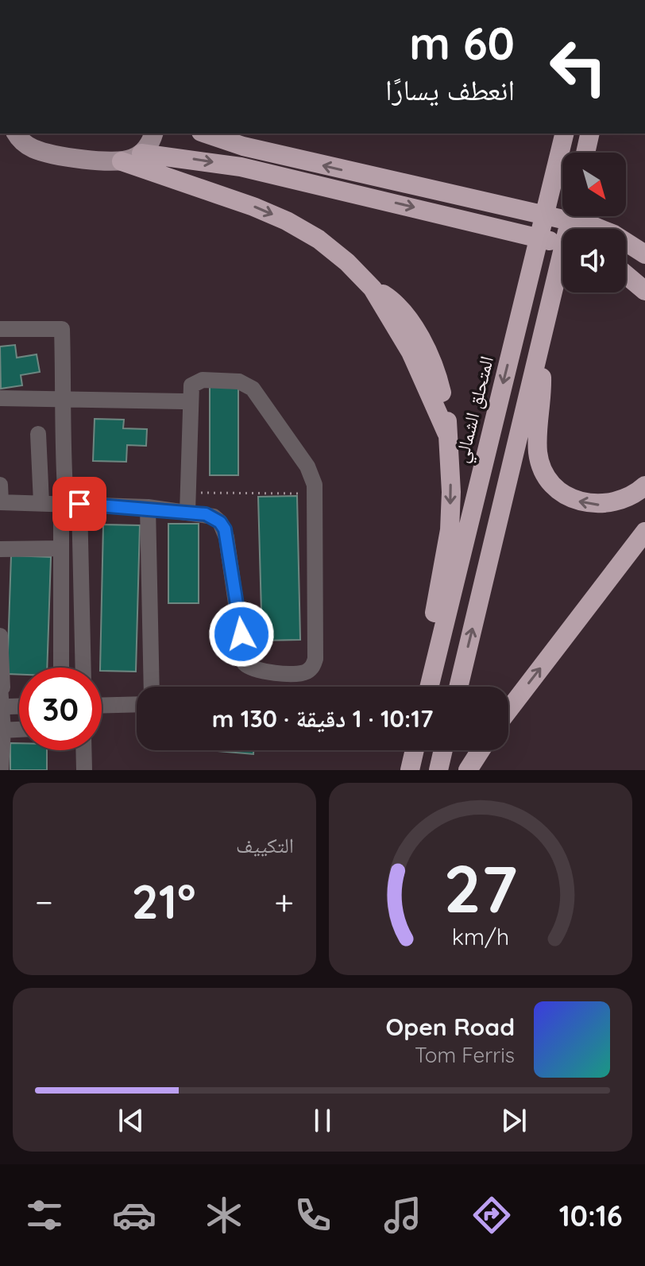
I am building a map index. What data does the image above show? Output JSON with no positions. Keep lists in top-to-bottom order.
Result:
{
  "streets": {
    "highway": ["المتحلق الشمالي"]
  },
  "north": "bottom right",
  "page": {
    "turn": ["60 m", "انعطف يسارًا"],
    "limit": "30",
    "trip": "10:17 · 1 دقيقة · 130 m",
    "tile": "التكييف",
    "heat": ["−", "21°", "+"],
    "song": ["Open Road", "Tom Ferris"],
    "tabs": "10:16",
    "gauge": ["27", "km/h"]
  }
}
